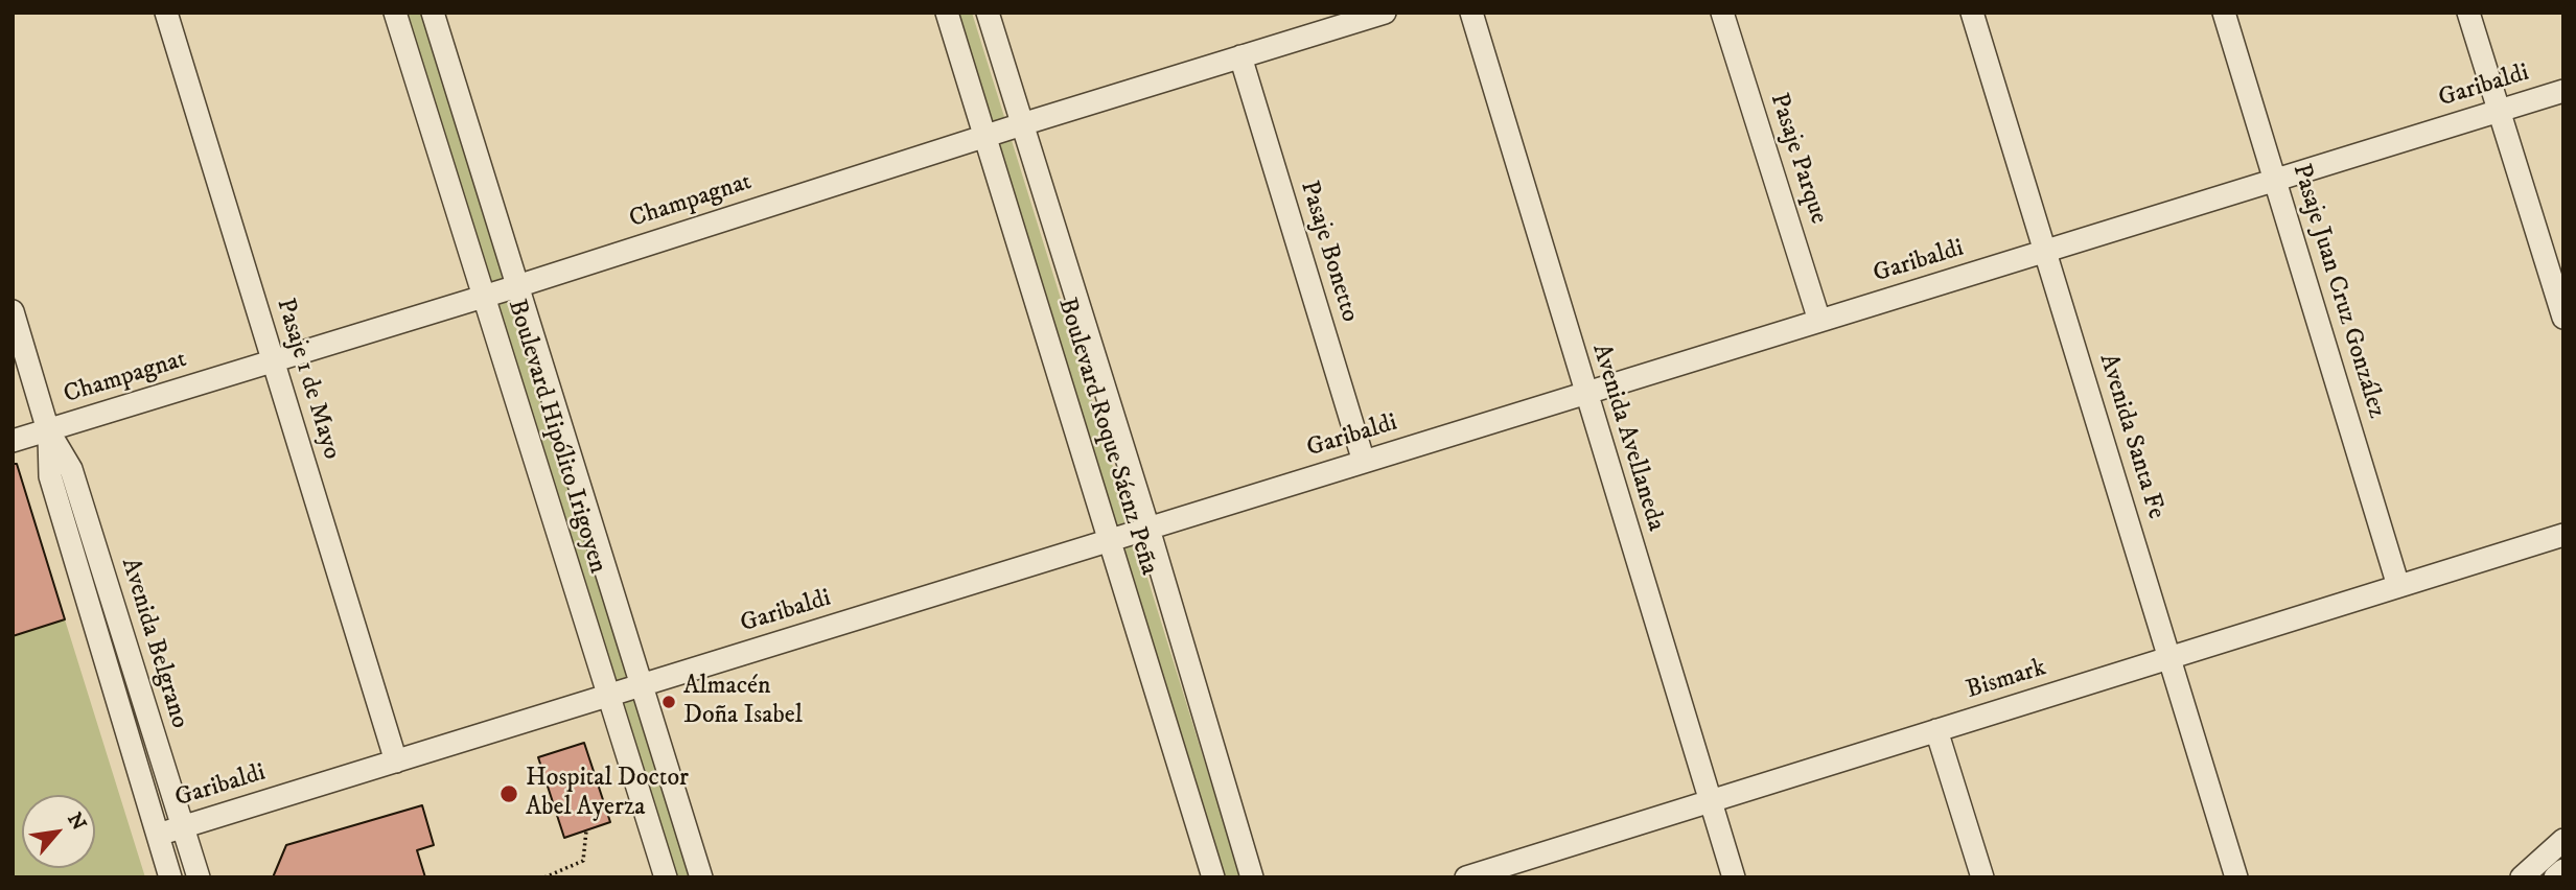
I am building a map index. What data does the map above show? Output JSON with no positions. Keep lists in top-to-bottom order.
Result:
{
  "streets": {
    "street": [
      "Garibaldi",
      "Pasaje Parque",
      "Champagnat",
      "Pasaje Bonetto",
      "Pasaje Juan Cruz González",
      "Pasaje 1 de Mayo",
      "Boulevard Hipólito Irigoyen",
      "Boulevard Roque Sáenz Peña",
      "Avenida Santa Fe",
      "Avenida Avellaneda",
      "Avenida Belgrano",
      "Bismark"
    ]
  },
  "crossings": [
    ["Garibaldi", "Pasaje Parque"],
    ["Garibaldi", "Pasaje Bonetto"],
    ["Garibaldi", "Pasaje Juan Cruz González"],
    ["Garibaldi", "Pasaje 1 de Mayo"],
    ["Garibaldi", "Boulevard Hipólito Irigoyen"],
    ["Garibaldi", "Boulevard Roque Sáenz Peña"],
    ["Garibaldi", "Avenida Santa Fe"],
    ["Garibaldi", "Avenida Avellaneda"],
    ["Garibaldi", "Avenida Belgrano"],
    ["Champagnat", "Pasaje Bonetto"],
    ["Champagnat", "Pasaje 1 de Mayo"],
    ["Champagnat", "Boulevard Hipólito Irigoyen"],
    ["Champagnat", "Boulevard Roque Sáenz Peña"],
    ["Champagnat", "Avenida Belgrano"],
    ["Pasaje Juan Cruz González", "Bismark"],
    ["Avenida Santa Fe", "Bismark"],
    ["Avenida Avellaneda", "Bismark"]
  ],
  "places": ["Almacén Doña Isabel", "Hospital Doctor Abel Ayerza"],
  "north": "top right"
}
